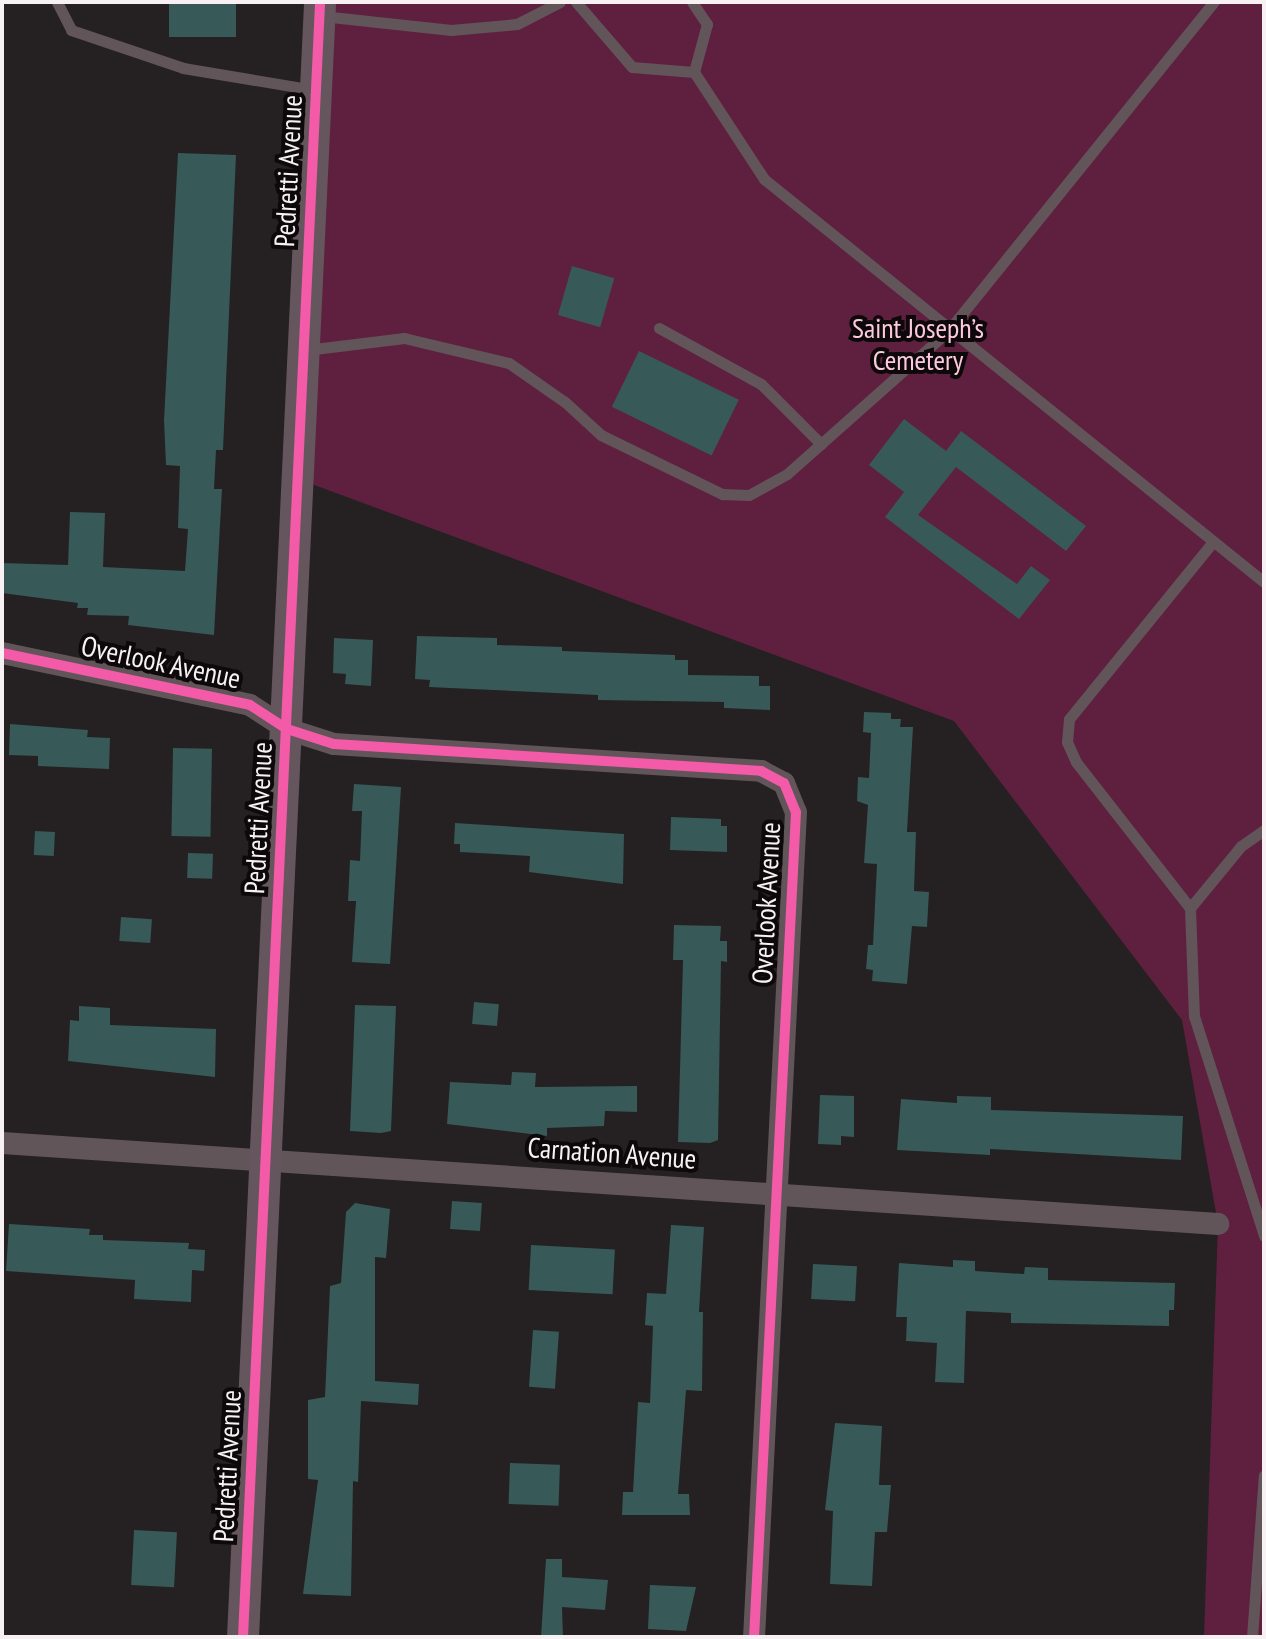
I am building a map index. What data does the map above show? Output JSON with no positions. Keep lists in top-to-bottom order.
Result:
{
  "streets": {
    "street": ["Pedretti Avenue", "Overlook Avenue", "Carnation Avenue"]
  },
  "crossings": [
    ["Pedretti Avenue", "Overlook Avenue"],
    ["Pedretti Avenue", "Carnation Avenue"],
    ["Overlook Avenue", "Carnation Avenue"]
  ],
  "parks": ["Saint Joseph’s Cemetery"]
}
